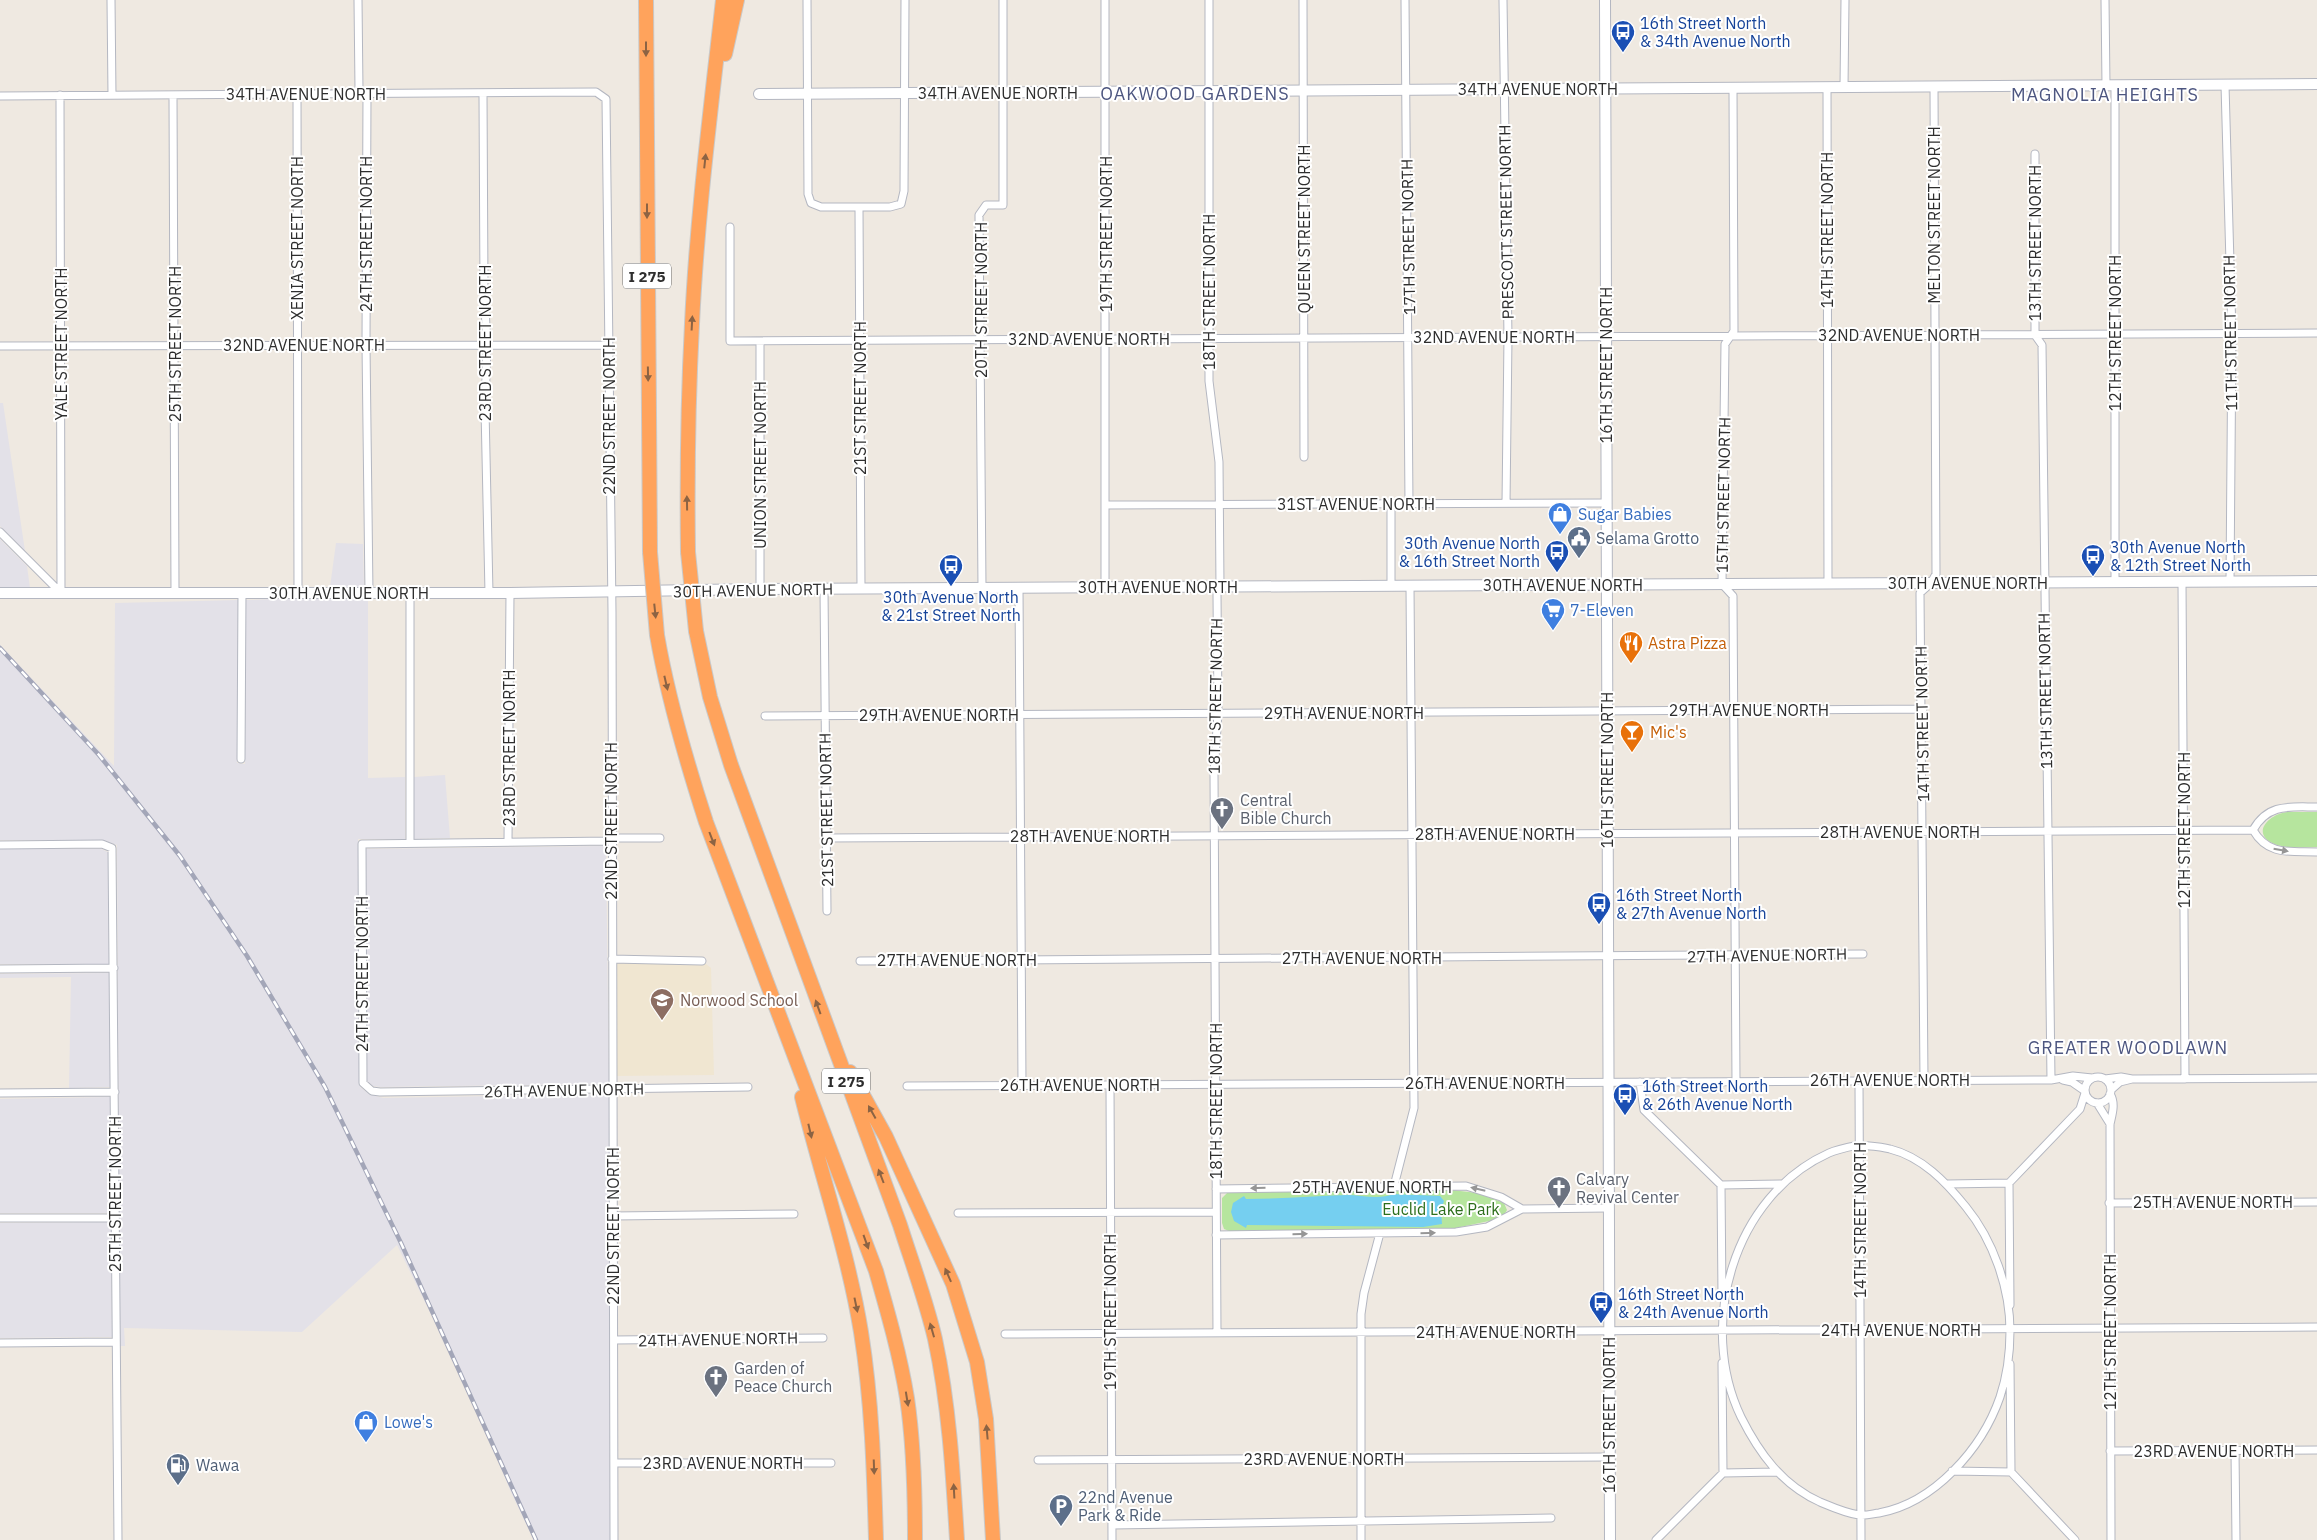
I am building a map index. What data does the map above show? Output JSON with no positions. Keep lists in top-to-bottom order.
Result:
{
  "streets": {
    "highway": ["I 275"],
    "street": [
      "34TH AVENUE NORTH",
      "MELTON STREET NORTH",
      "PRESCOTT STREET NORTH",
      "QUEEN STREET NORTH",
      "14TH STREET NORTH",
      "24TH STREET NORTH",
      "19TH STREET NORTH",
      "17TH STREET NORTH",
      "XENIA STREET NORTH",
      "13TH STREET NORTH",
      "18TH STREET NORTH",
      "20TH STREET NORTH",
      "12TH STREET NORTH",
      "11TH STREET NORTH",
      "32ND AVENUE NORTH",
      "23RD STREET NORTH",
      "YALE STREET NORTH",
      "25TH STREET NORTH",
      "16TH STREET NORTH",
      "21ST STREET NORTH",
      "22ND STREET NORTH",
      "UNION STREET NORTH",
      "15TH STREET NORTH",
      "31ST AVENUE NORTH",
      "30TH AVENUE NORTH",
      "29TH AVENUE NORTH",
      "28TH AVENUE NORTH",
      "27TH AVENUE NORTH",
      "26TH AVENUE NORTH",
      "25TH AVENUE NORTH",
      "24TH AVENUE NORTH",
      "23RD AVENUE NORTH"
    ]
  },
  "crossings": [
    ["34TH AVENUE NORTH", "MELTON STREET NORTH"],
    ["34TH AVENUE NORTH", "PRESCOTT STREET NORTH"],
    ["34TH AVENUE NORTH", "QUEEN STREET NORTH"],
    ["34TH AVENUE NORTH", "14TH STREET NORTH"],
    ["34TH AVENUE NORTH", "24TH STREET NORTH"],
    ["34TH AVENUE NORTH", "19TH STREET NORTH"],
    ["34TH AVENUE NORTH", "17TH STREET NORTH"],
    ["34TH AVENUE NORTH", "XENIA STREET NORTH"],
    ["34TH AVENUE NORTH", "18TH STREET NORTH"],
    ["34TH AVENUE NORTH", "20TH STREET NORTH"],
    ["34TH AVENUE NORTH", "12TH STREET NORTH"],
    ["34TH AVENUE NORTH", "11TH STREET NORTH"],
    ["34TH AVENUE NORTH", "23RD STREET NORTH"],
    ["34TH AVENUE NORTH", "YALE STREET NORTH"],
    ["34TH AVENUE NORTH", "25TH STREET NORTH"],
    ["34TH AVENUE NORTH", "16TH STREET NORTH"],
    ["34TH AVENUE NORTH", "22ND STREET NORTH"],
    ["34TH AVENUE NORTH", "15TH STREET NORTH"],
    ["MELTON STREET NORTH", "14TH STREET NORTH"],
    ["MELTON STREET NORTH", "32ND AVENUE NORTH"],
    ["MELTON STREET NORTH", "30TH AVENUE NORTH"],
    ["PRESCOTT STREET NORTH", "32ND AVENUE NORTH"],
    ["PRESCOTT STREET NORTH", "31ST AVENUE NORTH"],
    ["QUEEN STREET NORTH", "32ND AVENUE NORTH"],
    ["14TH STREET NORTH", "32ND AVENUE NORTH"],
    ["14TH STREET NORTH", "30TH AVENUE NORTH"],
    ["14TH STREET NORTH", "29TH AVENUE NORTH"],
    ["14TH STREET NORTH", "28TH AVENUE NORTH"],
    ["14TH STREET NORTH", "26TH AVENUE NORTH"],
    ["14TH STREET NORTH", "24TH AVENUE NORTH"],
    ["24TH STREET NORTH", "32ND AVENUE NORTH"],
    ["24TH STREET NORTH", "30TH AVENUE NORTH"],
    ["24TH STREET NORTH", "26TH AVENUE NORTH"],
    ["19TH STREET NORTH", "32ND AVENUE NORTH"],
    ["19TH STREET NORTH", "31ST AVENUE NORTH"],
    ["19TH STREET NORTH", "30TH AVENUE NORTH"],
    ["19TH STREET NORTH", "26TH AVENUE NORTH"],
    ["19TH STREET NORTH", "24TH AVENUE NORTH"],
    ["19TH STREET NORTH", "23RD AVENUE NORTH"],
    ["17TH STREET NORTH", "32ND AVENUE NORTH"],
    ["17TH STREET NORTH", "31ST AVENUE NORTH"],
    ["XENIA STREET NORTH", "32ND AVENUE NORTH"],
    ["XENIA STREET NORTH", "30TH AVENUE NORTH"],
    ["13TH STREET NORTH", "32ND AVENUE NORTH"],
    ["13TH STREET NORTH", "30TH AVENUE NORTH"],
    ["13TH STREET NORTH", "28TH AVENUE NORTH"],
    ["13TH STREET NORTH", "26TH AVENUE NORTH"],
    ["18TH STREET NORTH", "32ND AVENUE NORTH"],
    ["18TH STREET NORTH", "31ST AVENUE NORTH"],
    ["18TH STREET NORTH", "30TH AVENUE NORTH"],
    ["18TH STREET NORTH", "29TH AVENUE NORTH"],
    ["18TH STREET NORTH", "28TH AVENUE NORTH"],
    ["18TH STREET NORTH", "27TH AVENUE NORTH"],
    ["18TH STREET NORTH", "26TH AVENUE NORTH"],
    ["18TH STREET NORTH", "25TH AVENUE NORTH"],
    ["18TH STREET NORTH", "24TH AVENUE NORTH"],
    ["20TH STREET NORTH", "32ND AVENUE NORTH"],
    ["20TH STREET NORTH", "30TH AVENUE NORTH"],
    ["12TH STREET NORTH", "32ND AVENUE NORTH"],
    ["12TH STREET NORTH", "30TH AVENUE NORTH"],
    ["12TH STREET NORTH", "28TH AVENUE NORTH"],
    ["12TH STREET NORTH", "26TH AVENUE NORTH"],
    ["12TH STREET NORTH", "25TH AVENUE NORTH"],
    ["12TH STREET NORTH", "24TH AVENUE NORTH"],
    ["12TH STREET NORTH", "23RD AVENUE NORTH"],
    ["11TH STREET NORTH", "32ND AVENUE NORTH"],
    ["11TH STREET NORTH", "30TH AVENUE NORTH"],
    ["32ND AVENUE NORTH", "23RD STREET NORTH"],
    ["32ND AVENUE NORTH", "YALE STREET NORTH"],
    ["32ND AVENUE NORTH", "25TH STREET NORTH"],
    ["32ND AVENUE NORTH", "16TH STREET NORTH"],
    ["32ND AVENUE NORTH", "21ST STREET NORTH"],
    ["32ND AVENUE NORTH", "22ND STREET NORTH"],
    ["32ND AVENUE NORTH", "UNION STREET NORTH"],
    ["32ND AVENUE NORTH", "15TH STREET NORTH"],
    ["23RD STREET NORTH", "30TH AVENUE NORTH"],
    ["YALE STREET NORTH", "30TH AVENUE NORTH"],
    ["25TH STREET NORTH", "30TH AVENUE NORTH"],
    ["16TH STREET NORTH", "31ST AVENUE NORTH"],
    ["16TH STREET NORTH", "30TH AVENUE NORTH"],
    ["16TH STREET NORTH", "29TH AVENUE NORTH"],
    ["16TH STREET NORTH", "28TH AVENUE NORTH"],
    ["16TH STREET NORTH", "27TH AVENUE NORTH"],
    ["16TH STREET NORTH", "26TH AVENUE NORTH"],
    ["16TH STREET NORTH", "24TH AVENUE NORTH"],
    ["16TH STREET NORTH", "23RD AVENUE NORTH"],
    ["21ST STREET NORTH", "30TH AVENUE NORTH"],
    ["21ST STREET NORTH", "29TH AVENUE NORTH"],
    ["21ST STREET NORTH", "28TH AVENUE NORTH"],
    ["22ND STREET NORTH", "30TH AVENUE NORTH"],
    ["22ND STREET NORTH", "26TH AVENUE NORTH"],
    ["22ND STREET NORTH", "24TH AVENUE NORTH"],
    ["22ND STREET NORTH", "23RD AVENUE NORTH"],
    ["UNION STREET NORTH", "30TH AVENUE NORTH"],
    ["15TH STREET NORTH", "30TH AVENUE NORTH"],
    ["15TH STREET NORTH", "29TH AVENUE NORTH"],
    ["15TH STREET NORTH", "28TH AVENUE NORTH"],
    ["15TH STREET NORTH", "27TH AVENUE NORTH"],
    ["15TH STREET NORTH", "26TH AVENUE NORTH"]
  ],
  "districts": ["OAKWOOD GARDENS", "MAGNOLIA HEIGHTS", "GREATER WOODLAWN"],
  "parks": ["Euclid Lake Park"],
  "places": {
    "bus stop": [
      "16th Street North & 34th Avenue North",
      "30th Avenue North & 16th Street North",
      "30th Avenue North & 12th Street North",
      "30th Avenue North & 21st Street North",
      "16th Street North & 27th Avenue North",
      "16th Street North & 26th Avenue North",
      "16th Street North & 24th Avenue North"
    ],
    "shop": ["Sugar Babies", "Lowe's"],
    "public building": ["Selama Grotto"],
    "supermarket": ["7-Eleven"],
    "restaurant": ["Astra Pizza"],
    "bar": ["Mic's"],
    "church": ["Central Bible Church", "Calvary Revival Center", "Garden of Peace Church"],
    "school or university": ["Norwood School"],
    "fuel station": ["Wawa"],
    "parking": ["22nd Avenue Park & Ride"]
  }
}
